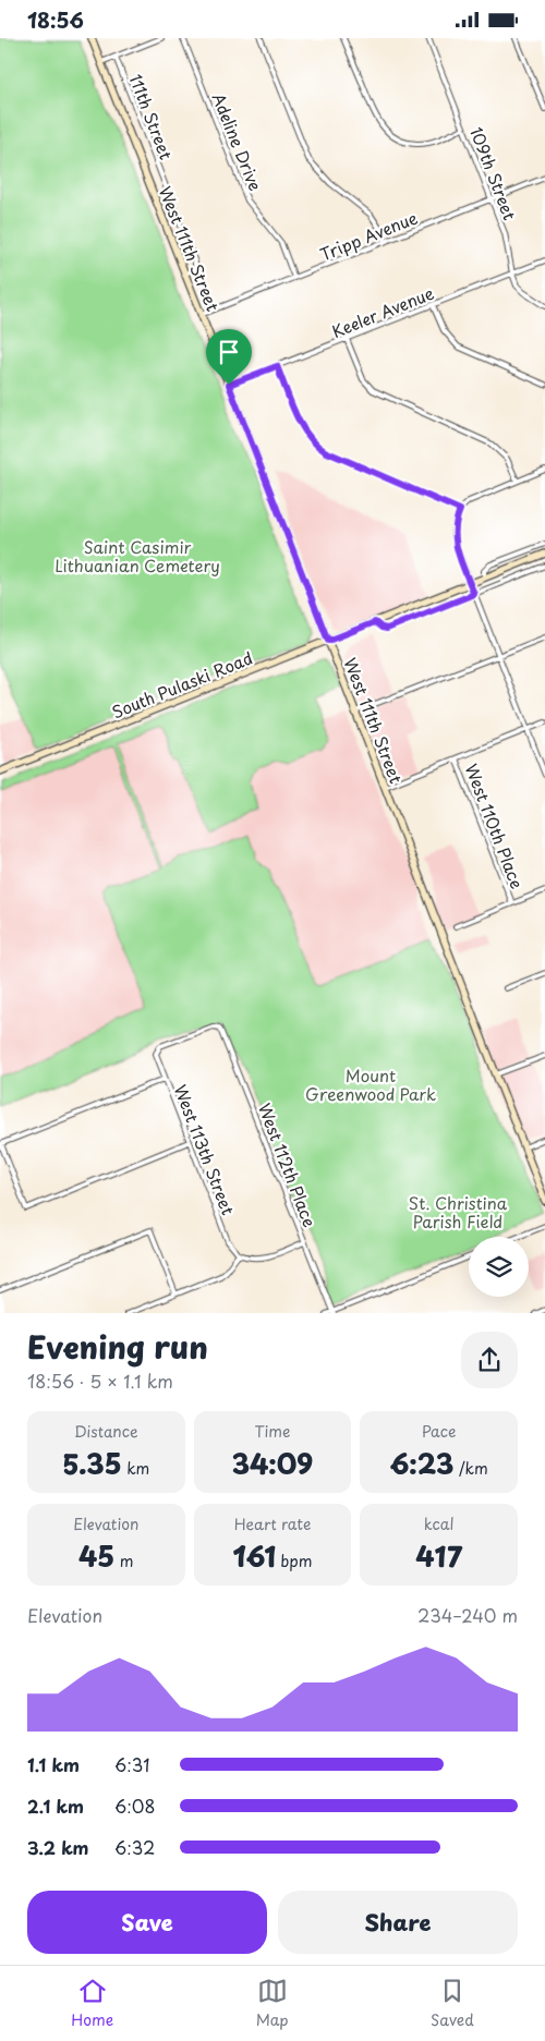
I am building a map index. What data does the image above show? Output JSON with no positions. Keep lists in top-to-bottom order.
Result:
{
  "streets": {
    "main road": ["West 111th Street", "South Pulaski Road"],
    "street": [
      "111th Street",
      "Adeline Drive",
      "109th Street",
      "Tripp Avenue",
      "Keeler Avenue",
      "West 110th Place",
      "West 113th Street",
      "West 112th Place"
    ]
  },
  "crossings": [
    ["111th Street", "West 111th Street"],
    ["Adeline Drive", "Tripp Avenue"],
    ["109th Street", "Tripp Avenue"],
    ["109th Street", "Keeler Avenue"],
    ["Tripp Avenue", "West 111th Street"],
    ["West 111th Street", "Keeler Avenue"],
    ["West 111th Street", "South Pulaski Road"],
    ["West 113th Street", "West 112th Place"]
  ],
  "parks": ["Saint Casimir Lithuanian Cemetery", "Mount Greenwood Park", "St. Christina Parish Field"],
  "page": {
    "status": "18:56",
    "heading": ["Evening run", "18:56 · 5 × 1.1 km"],
    "stats": [
      ["Distance", "5.35 km"],
      ["Time", "34:09"],
      ["Pace", "6:23 /km"],
      ["Elevation", "45 m"],
      ["Heart rate", "161 bpm"],
      ["kcal", "417"]
    ],
    "chart": ["Elevation", "234–240 m"],
    "list": [
      {
        "name": "1.1 km",
        "note": "6:31"
      },
      {
        "name": "2.1 km",
        "note": "6:08"
      },
      {
        "name": "3.2 km",
        "note": "6:32"
      }
    ],
    "buttons": ["Save", "Share"],
    "tabs": ["Home", "Map", "Saved"]
  }
}
